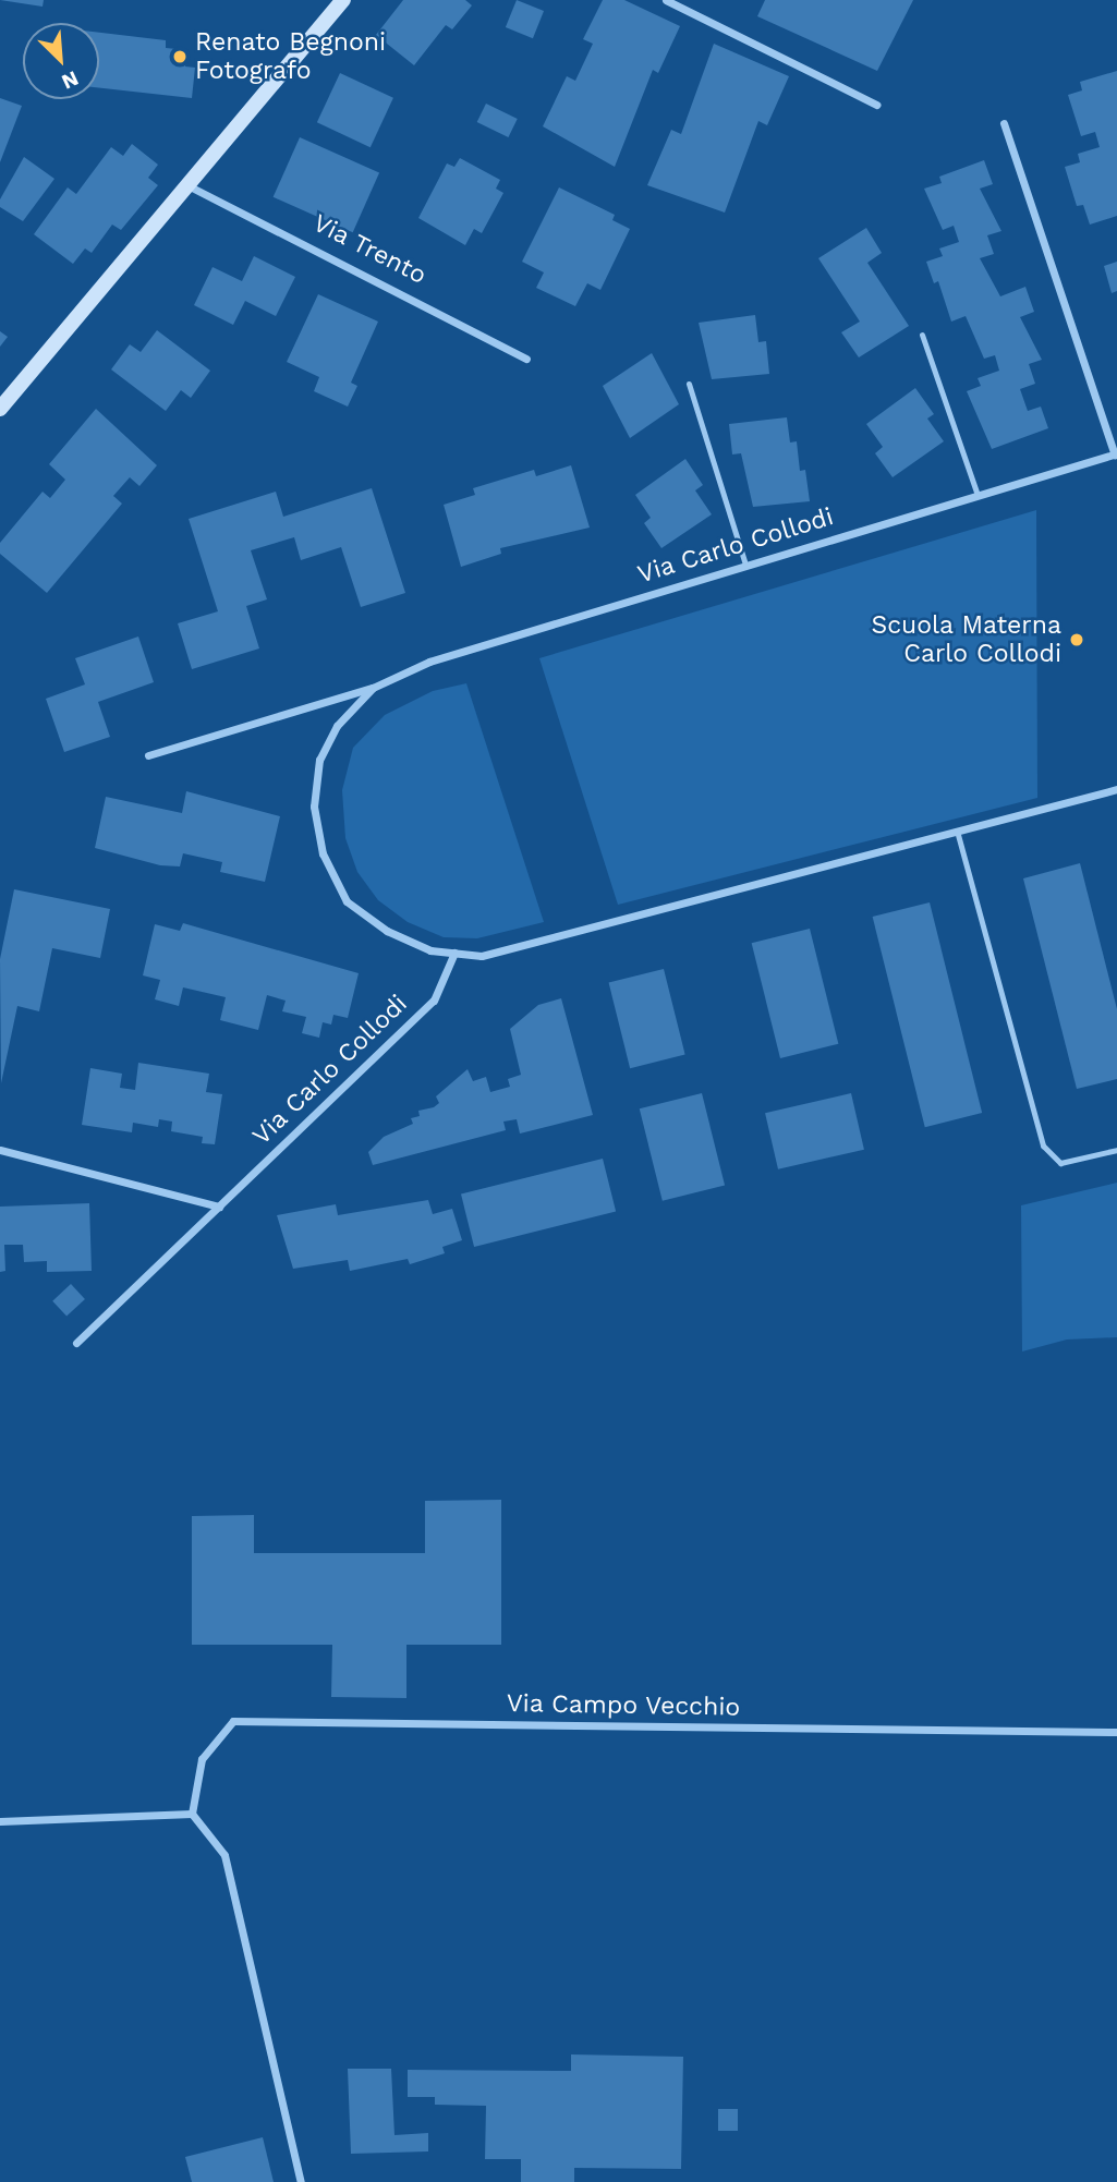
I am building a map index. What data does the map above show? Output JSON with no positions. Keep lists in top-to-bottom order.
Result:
{
  "streets": {
    "street": ["Via Trento", "Via Carlo Collodi", "Via Campo Vecchio"]
  },
  "places": ["Renato Begnoni Fotografo", "Scuola Materna Carlo Collodi"],
  "north": "bottom right"
}
